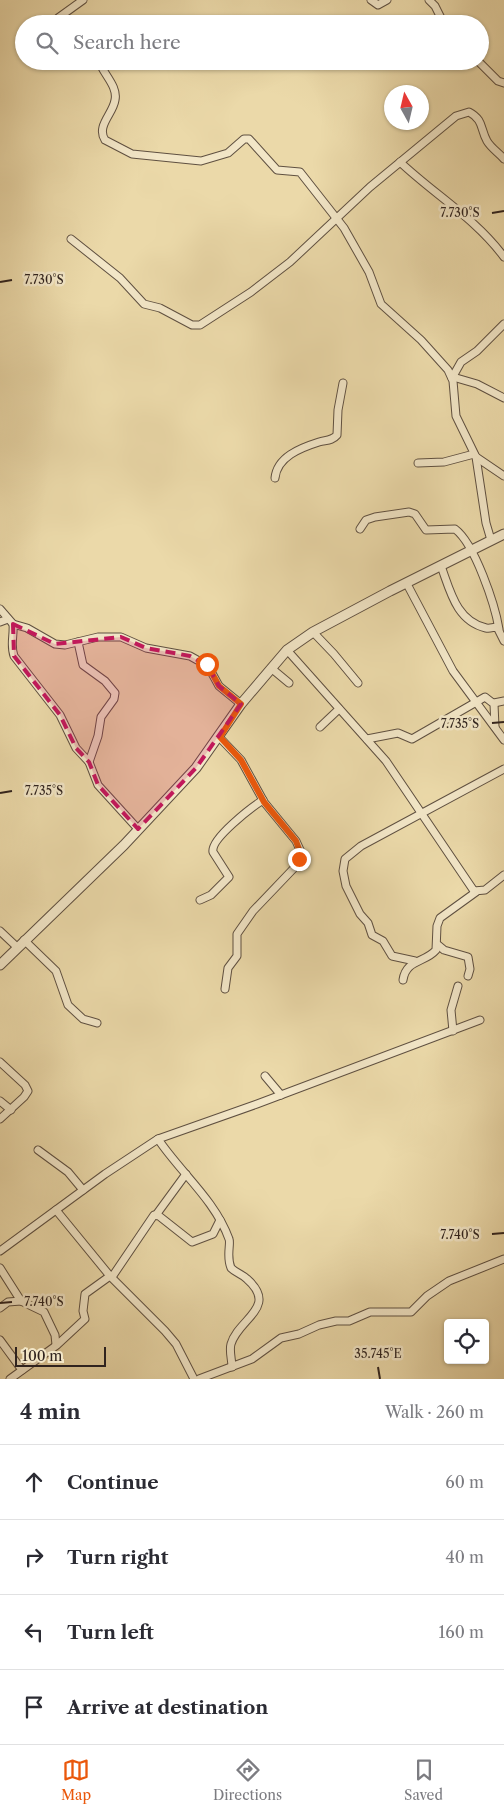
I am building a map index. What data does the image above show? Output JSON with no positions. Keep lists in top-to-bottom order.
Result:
{
  "scale_bar": "100 m",
  "north": "top",
  "page": {
    "search": "Search here",
    "scale": "100 m",
    "heading": ["4 min", "Walk · 260 m"],
    "list": [
      ["Continue", "60 m"],
      ["Turn right", "40 m"],
      ["Turn left", "160 m"],
      "Arrive at destination"
    ],
    "nav": ["Map", "Directions", "Saved"]
  },
  "coordinates": [
    "7.730°S",
    "7.735°S",
    "7.740°S",
    "35.745°E"
  ]
}
